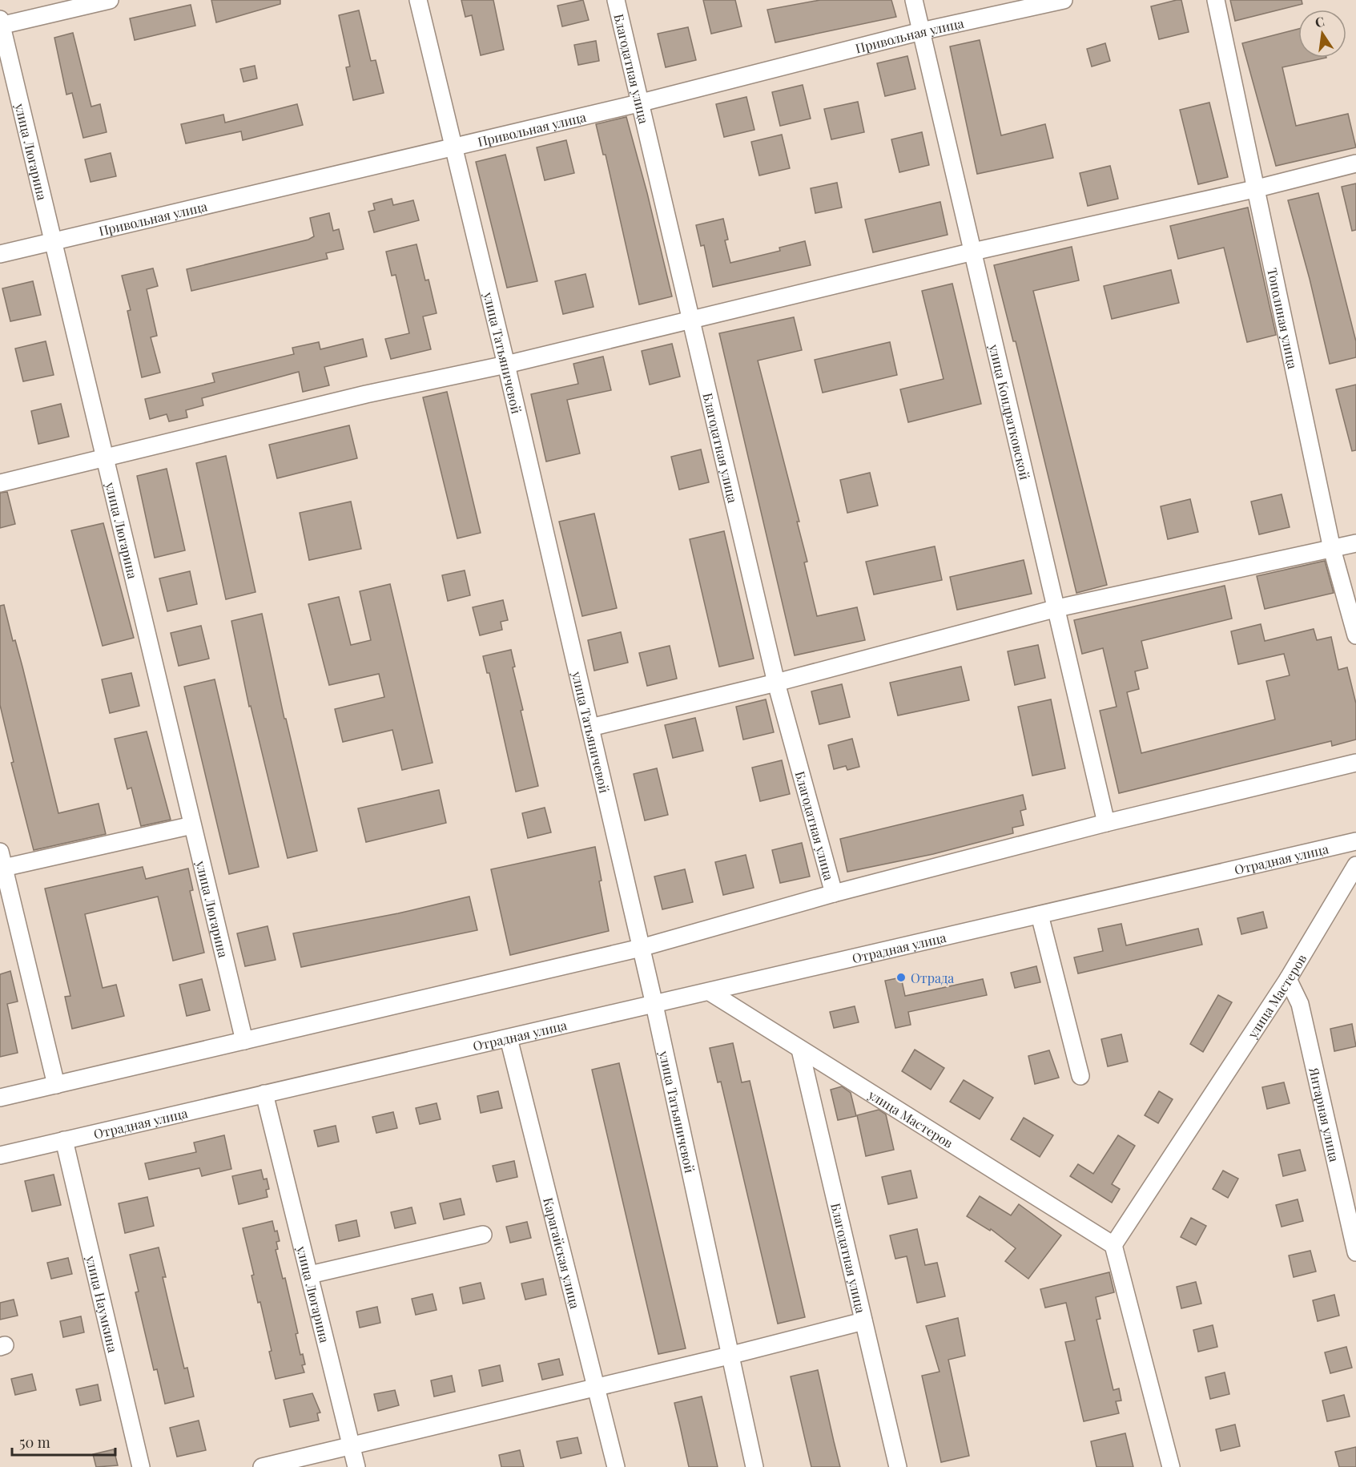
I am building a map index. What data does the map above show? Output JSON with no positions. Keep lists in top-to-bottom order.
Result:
{
  "streets": {
    "street": [
      "Привольная улица",
      "Благодатная улица",
      "улица Люгарина",
      "Тополиная улица",
      "улица Татьяничевой",
      "улица Кондратковской",
      "Отрадная улица",
      "улица Мастеров",
      "Янтарная улица",
      "Карагайская улица",
      "улица Наумкина"
    ]
  },
  "crossings": [
    ["Привольная улица", "Благодатная улица"],
    ["Привольная улица", "улица Люгарина"],
    ["Привольная улица", "улица Татьяничевой"],
    ["Привольная улица", "улица Кондратковской"],
    ["Благодатная улица", "улица Мастеров"],
    ["улица Люгарина", "Отрадная улица"],
    ["улица Татьяничевой", "Отрадная улица"],
    ["Отрадная улица", "улица Мастеров"],
    ["Отрадная улица", "Карагайская улица"],
    ["Отрадная улица", "улица Наумкина"],
    ["улица Мастеров", "Янтарная улица"]
  ],
  "places": ["Отрада"],
  "scale_bar": "50 m",
  "north": "top"
}
